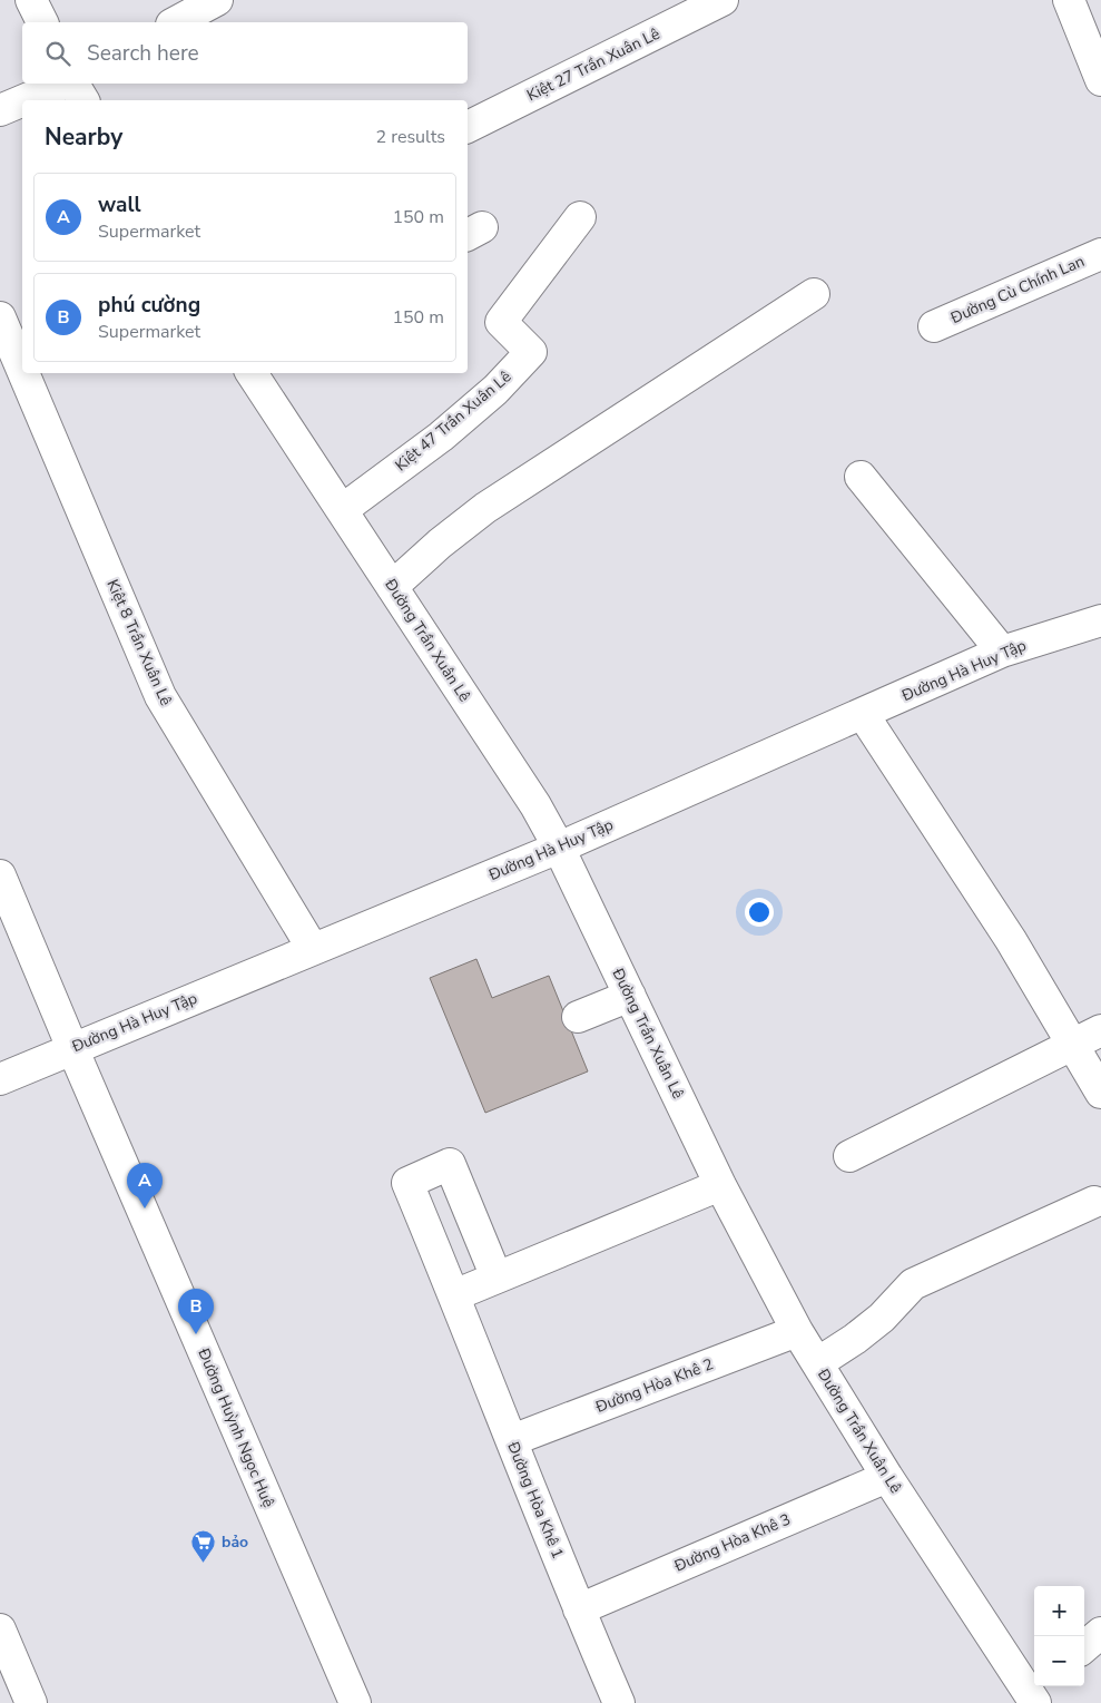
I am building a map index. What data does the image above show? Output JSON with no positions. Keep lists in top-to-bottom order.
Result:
{
  "streets": {
    "street": [
      "Kiệt 27 Trần Xuân Lê",
      "Đường Cù Chính Lan",
      "Kiệt 47 Trần Xuân Lê",
      "Đường Trần Xuân Lê",
      "Kiệt 8 Trần Xuân Lê",
      "Đường Hà Huy Tập",
      "Đường Hòa Khê 2",
      "Đường Huỳnh Ngọc Huệ",
      "Đường Hòa Khê 1",
      "Đường Hòa Khê 3"
    ]
  },
  "crossings": [
    ["Kiệt 47 Trần Xuân Lê", "Đường Trần Xuân Lê"],
    ["Đường Trần Xuân Lê", "Đường Hà Huy Tập"],
    ["Đường Trần Xuân Lê", "Đường Hòa Khê 2"],
    ["Đường Trần Xuân Lê", "Đường Hòa Khê 3"],
    ["Kiệt 8 Trần Xuân Lê", "Đường Hà Huy Tập"],
    ["Đường Hà Huy Tập", "Đường Huỳnh Ngọc Huệ"],
    ["Đường Hòa Khê 2", "Đường Hòa Khê 1"],
    ["Đường Hòa Khê 1", "Đường Hòa Khê 3"]
  ],
  "places": {
    "supermarket": ["bảo"]
  },
  "page": {
    "search": "Search here",
    "heading": ["Nearby", "2 results"],
    "list": [
      {
        "mark": "A",
        "name": "wall",
        "note": "Supermarket",
        "value": "150 m"
      },
      {
        "mark": "B",
        "name": "phú cường",
        "note": "Supermarket",
        "value": "150 m"
      }
    ],
    "pins": ["A", "B"],
    "map_buttons": ["+", "−"]
  }
}
